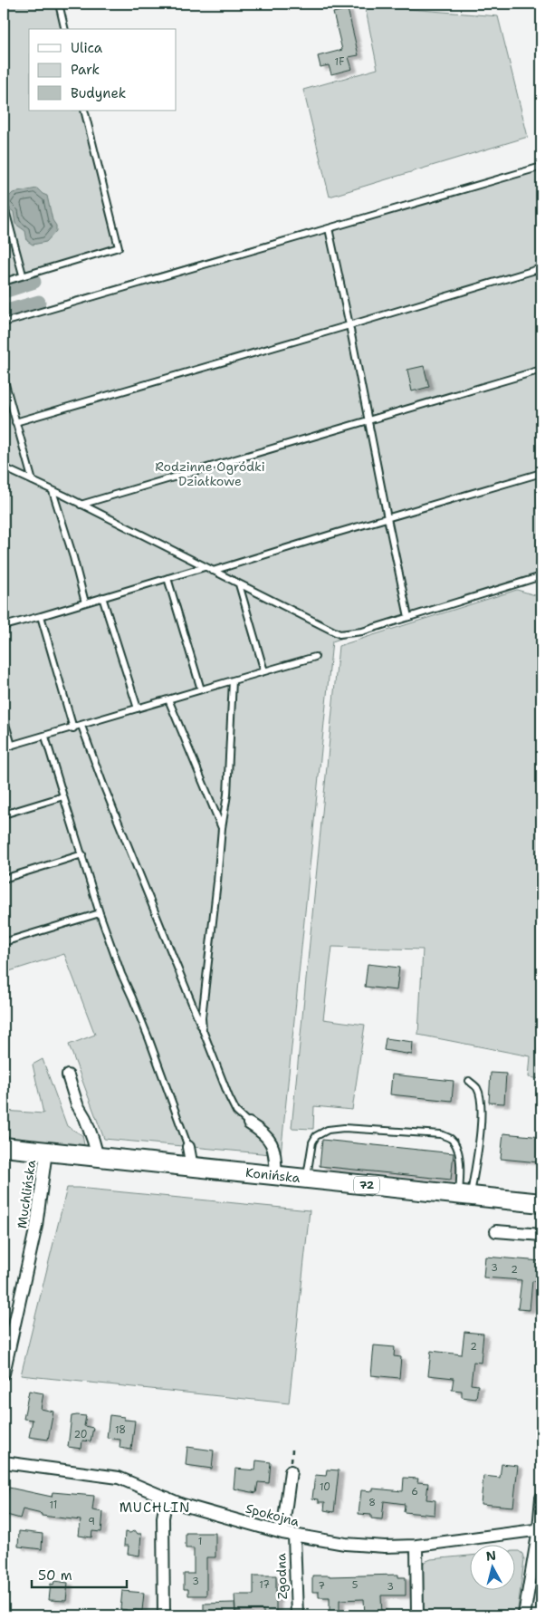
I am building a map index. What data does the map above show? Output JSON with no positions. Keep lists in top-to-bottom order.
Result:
{
  "streets": {
    "main road": ["Konińska", "72"],
    "street": ["Muchlińska", "Spokojna", "Zgodna"]
  },
  "crossings": [
    ["Konińska", "Muchlińska"],
    ["Spokojna", "Zgodna"]
  ],
  "districts": ["MUCHLIN"],
  "parks": ["Rodzinne Ogródki Działkowe"],
  "house_numbers": [
    "1F",
    "3",
    "2",
    "2",
    "18",
    "20",
    "10",
    "6",
    "8",
    "11",
    "9",
    "1",
    "3",
    "17",
    "5",
    "7",
    "3"
  ],
  "legend": ["Ulica", "Park", "Budynek"],
  "scale_bar": "50 m",
  "north": "top"
}
